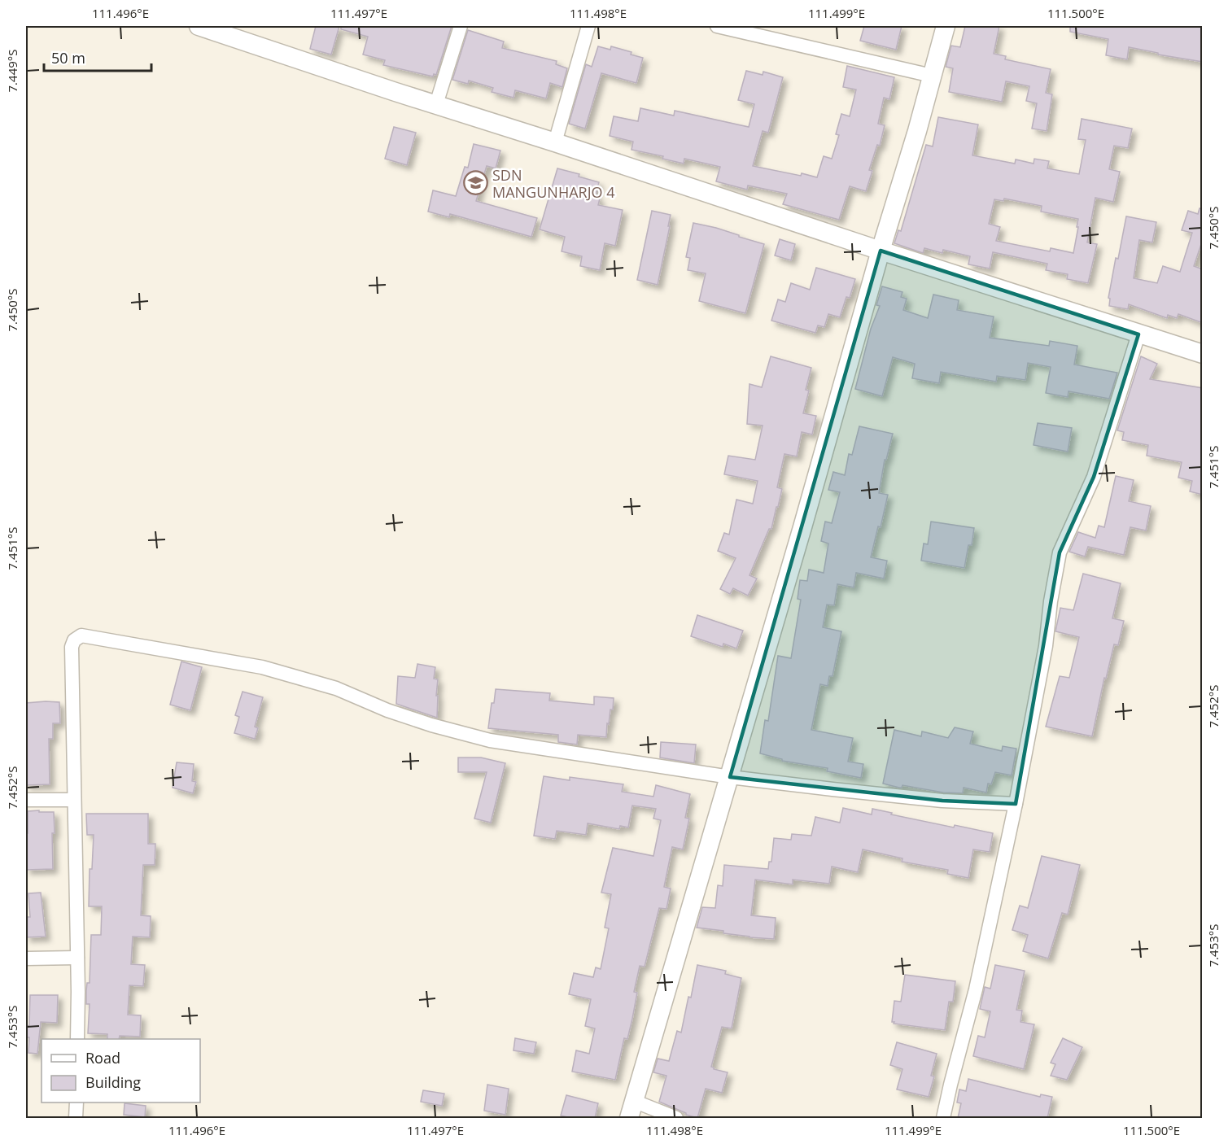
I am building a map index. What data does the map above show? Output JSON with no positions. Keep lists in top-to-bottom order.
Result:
{
  "places": {
    "school or university": ["SDN MANGUNHARJO 4"]
  },
  "legend": ["Road", "Building"],
  "scale_bar": "50 m",
  "coordinates": [
    "111.496°E",
    "111.497°E",
    "111.498°E",
    "111.499°E",
    "111.500°E",
    "7.449°S",
    "7.450°S",
    "7.451°S",
    "7.452°S",
    "7.453°S"
  ]
}
